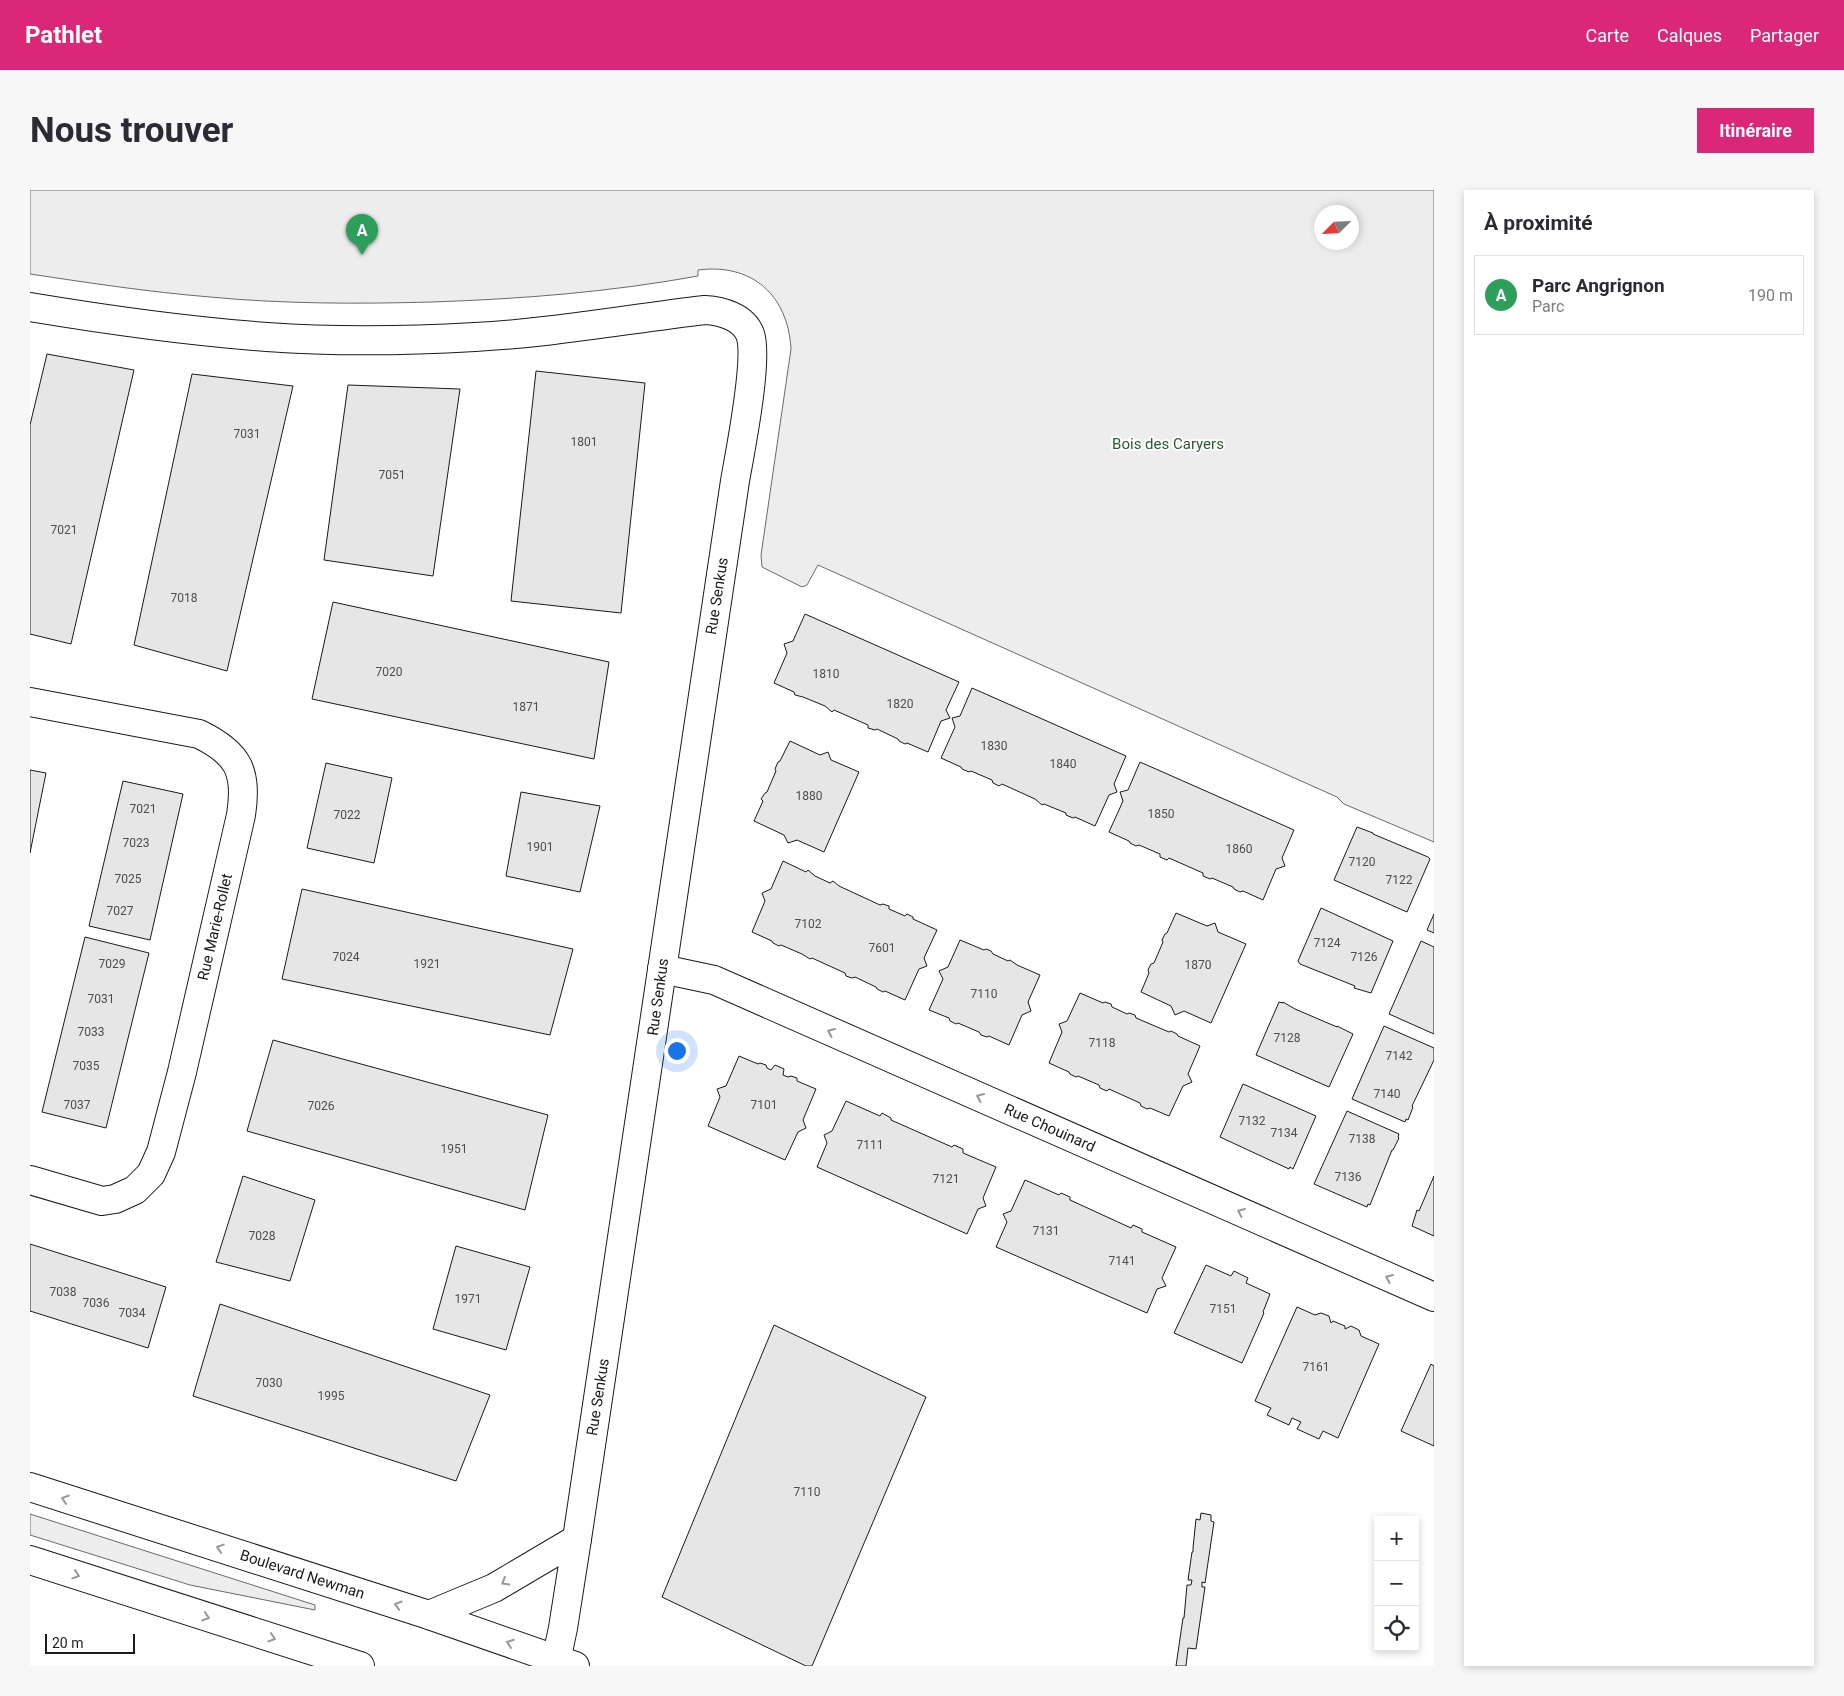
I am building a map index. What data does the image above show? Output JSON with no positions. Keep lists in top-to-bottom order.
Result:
{
  "streets": {
    "street": [
      "Rue Senkus",
      "Rue Marie-Rollet",
      "Rue Chouinard",
      "Boulevard Newman"
    ]
  },
  "crossings": [
    ["Rue Senkus", "Rue Chouinard"],
    ["Rue Senkus", "Boulevard Newman"]
  ],
  "one_way": ["Rue Chouinard"],
  "parks": ["Bois des Caryers"],
  "house_numbers": [
    "7031",
    "1801",
    "7051",
    "7021",
    "7018",
    "7020",
    "1810",
    "1820",
    "1871",
    "1830",
    "1840",
    "1880",
    "7021",
    "1850",
    "7022",
    "7023",
    "1901",
    "1860",
    "7120",
    "7025",
    "7122",
    "7027",
    "7102",
    "7124",
    "7601",
    "7024",
    "7126",
    "7029",
    "1921",
    "1870",
    "7110",
    "7031",
    "7033",
    "7128",
    "7118",
    "7142",
    "7035",
    "7140",
    "7037",
    "7101",
    "7026",
    "7132",
    "7134",
    "7138",
    "7111",
    "1951",
    "7136",
    "7121",
    "7131",
    "7028",
    "7141",
    "7038",
    "1971",
    "7036",
    "7151",
    "7034",
    "7161",
    "7030",
    "1995",
    "7110"
  ],
  "scale_bar": "20 m",
  "north": "bottom left",
  "page": {
    "header": "Pathlet",
    "nav": ["Carte", "Calques", "Partager"],
    "buttons": "Itinéraire",
    "title": "Nous trouver",
    "heading": "À proximité",
    "pins": "A",
    "list": [
      {
        "mark": "A",
        "name": "Parc Angrignon",
        "note": "Parc",
        "value": "190 m"
      }
    ],
    "map_buttons": ["+", "−"],
    "scale": "20 m"
  }
}
